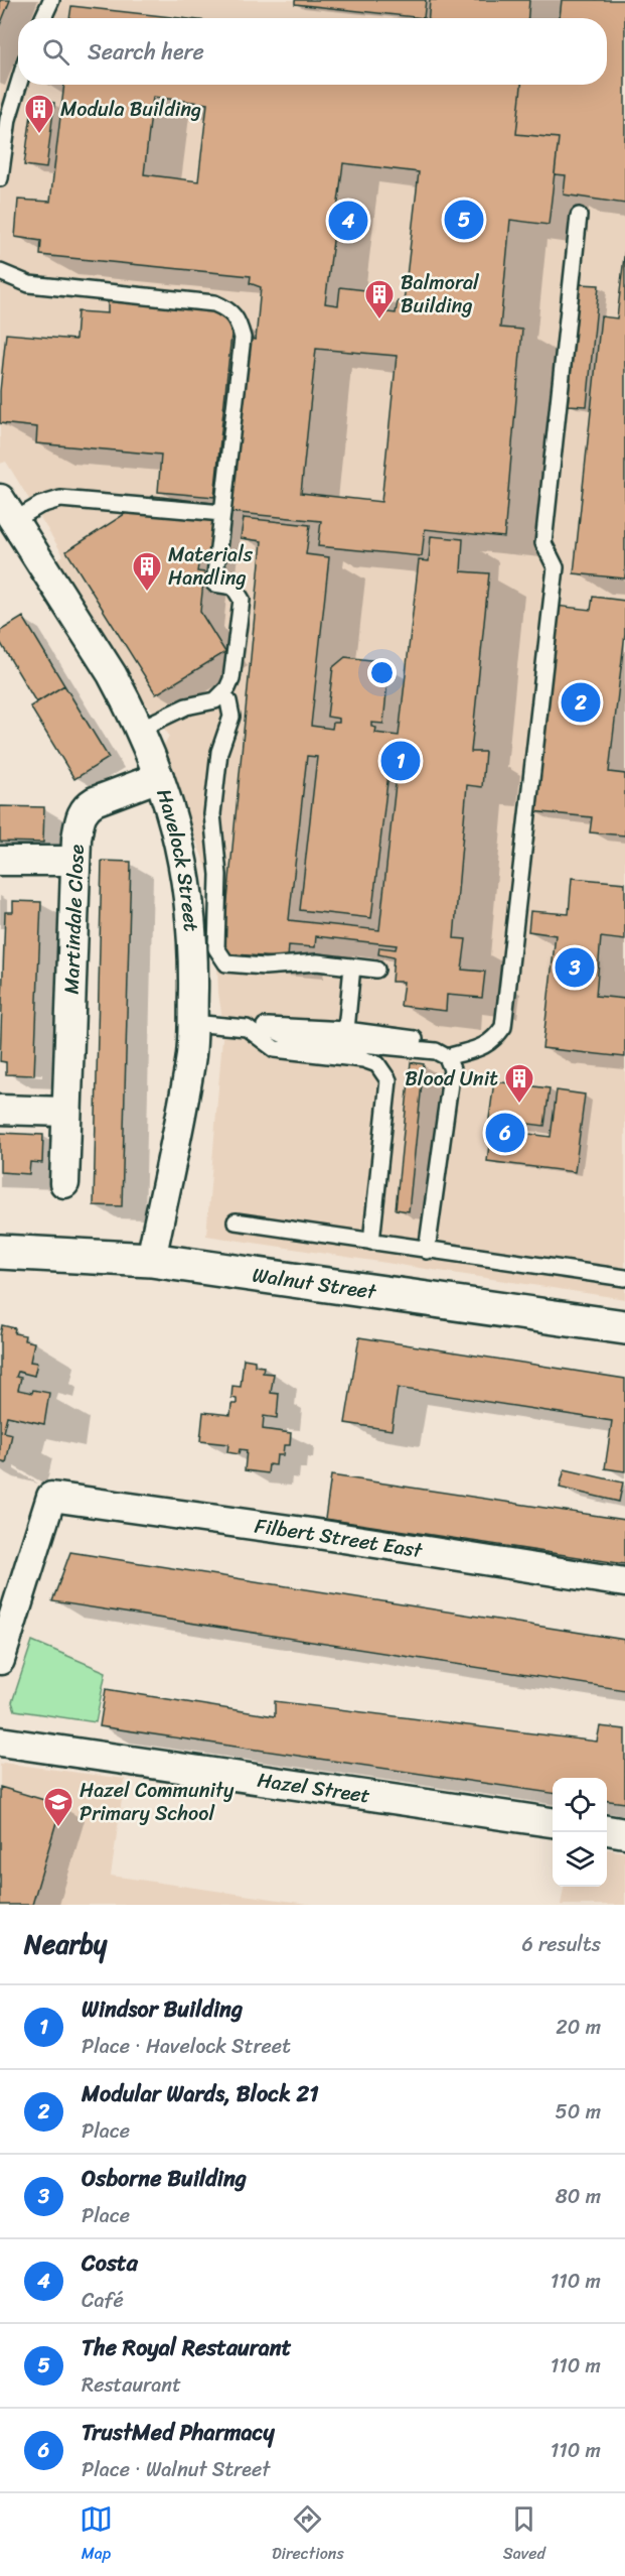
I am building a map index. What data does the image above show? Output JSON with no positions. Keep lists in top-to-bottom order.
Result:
{
  "streets": {
    "street": [
      "Havelock Street",
      "Martindale Close",
      "Walnut Street",
      "Filbert Street East",
      "Hazel Street"
    ]
  },
  "crossings": [
    ["Havelock Street", "Martindale Close"],
    ["Havelock Street", "Walnut Street"]
  ],
  "places": {
    "building": [
      "Modula Building",
      "Balmoral Building",
      "Materials Handling",
      "Blood Unit"
    ],
    "school or university": ["Hazel Community Primary School"]
  },
  "page": {
    "search": "Search here",
    "pins": [
      "5",
      "4",
      "2",
      "1",
      "3",
      "6"
    ],
    "heading": ["Nearby", "6 results"],
    "list": [
      {
        "mark": "1",
        "name": "Windsor Building",
        "note": "Place · Havelock Street",
        "value": "20 m"
      },
      {
        "mark": "2",
        "name": "Modular Wards, Block 21",
        "note": "Place",
        "value": "50 m"
      },
      {
        "mark": "3",
        "name": "Osborne Building",
        "note": "Place",
        "value": "80 m"
      },
      {
        "mark": "4",
        "name": "Costa",
        "note": "Café",
        "value": "110 m"
      },
      {
        "mark": "5",
        "name": "The Royal Restaurant",
        "note": "Restaurant",
        "value": "110 m"
      },
      {
        "mark": "6",
        "name": "TrustMed Pharmacy",
        "note": "Place · Walnut Street",
        "value": "110 m"
      }
    ],
    "nav": ["Map", "Directions", "Saved"]
  }
}
